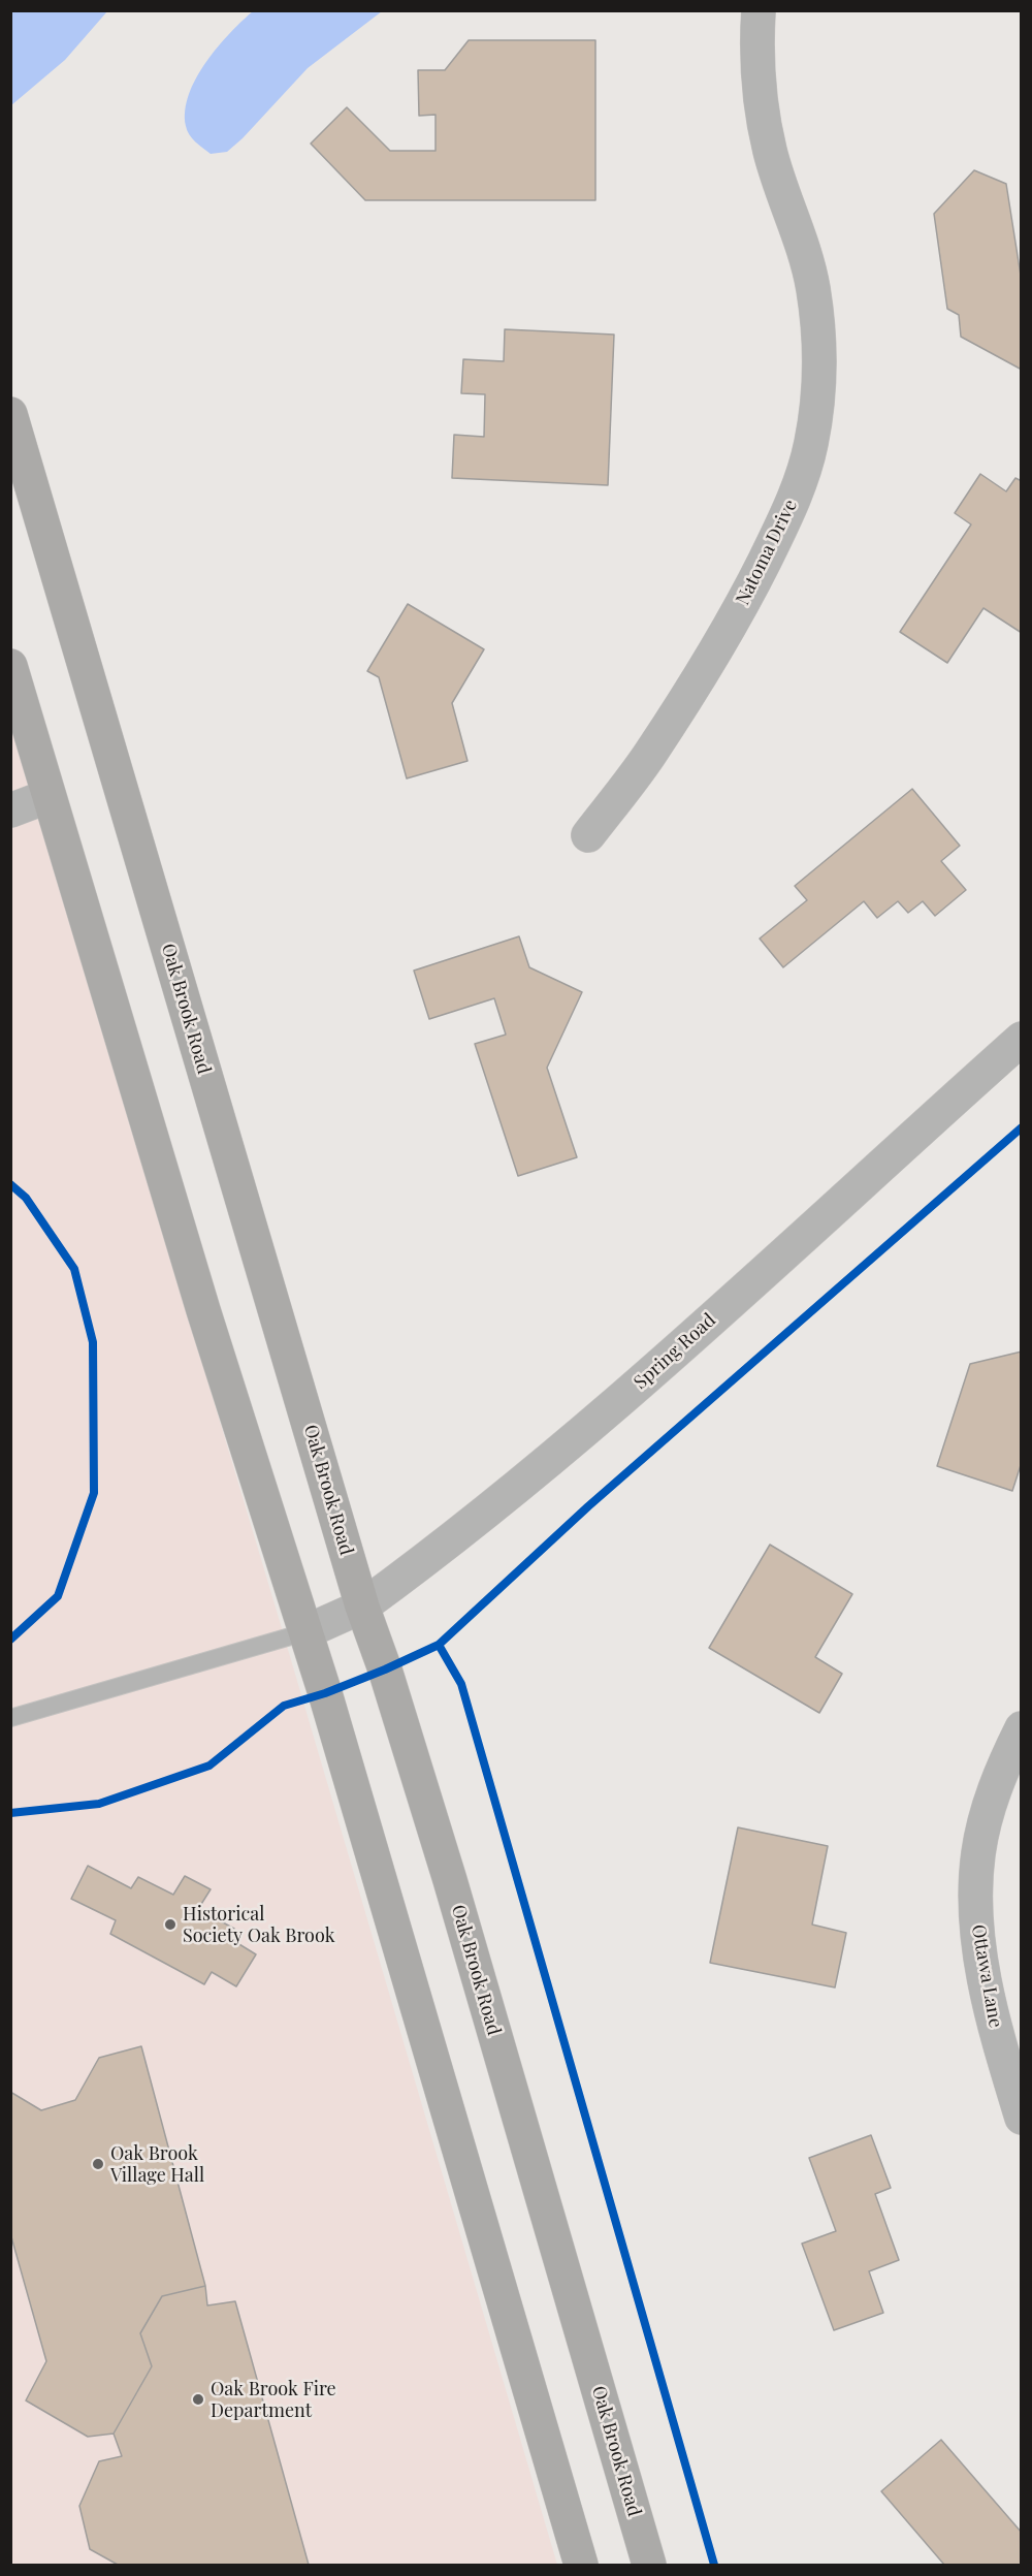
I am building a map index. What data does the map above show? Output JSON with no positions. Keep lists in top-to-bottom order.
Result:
{
  "streets": {
    "main road": ["Oak Brook Road"],
    "street": ["Natoma Drive", "Spring Road", "Ottawa Lane"]
  },
  "crossings": [
    ["Oak Brook Road", "Spring Road"]
  ],
  "places": ["Historical Society Oak Brook", "Oak Brook Village Hall", "Oak Brook Fire Department"]
}
